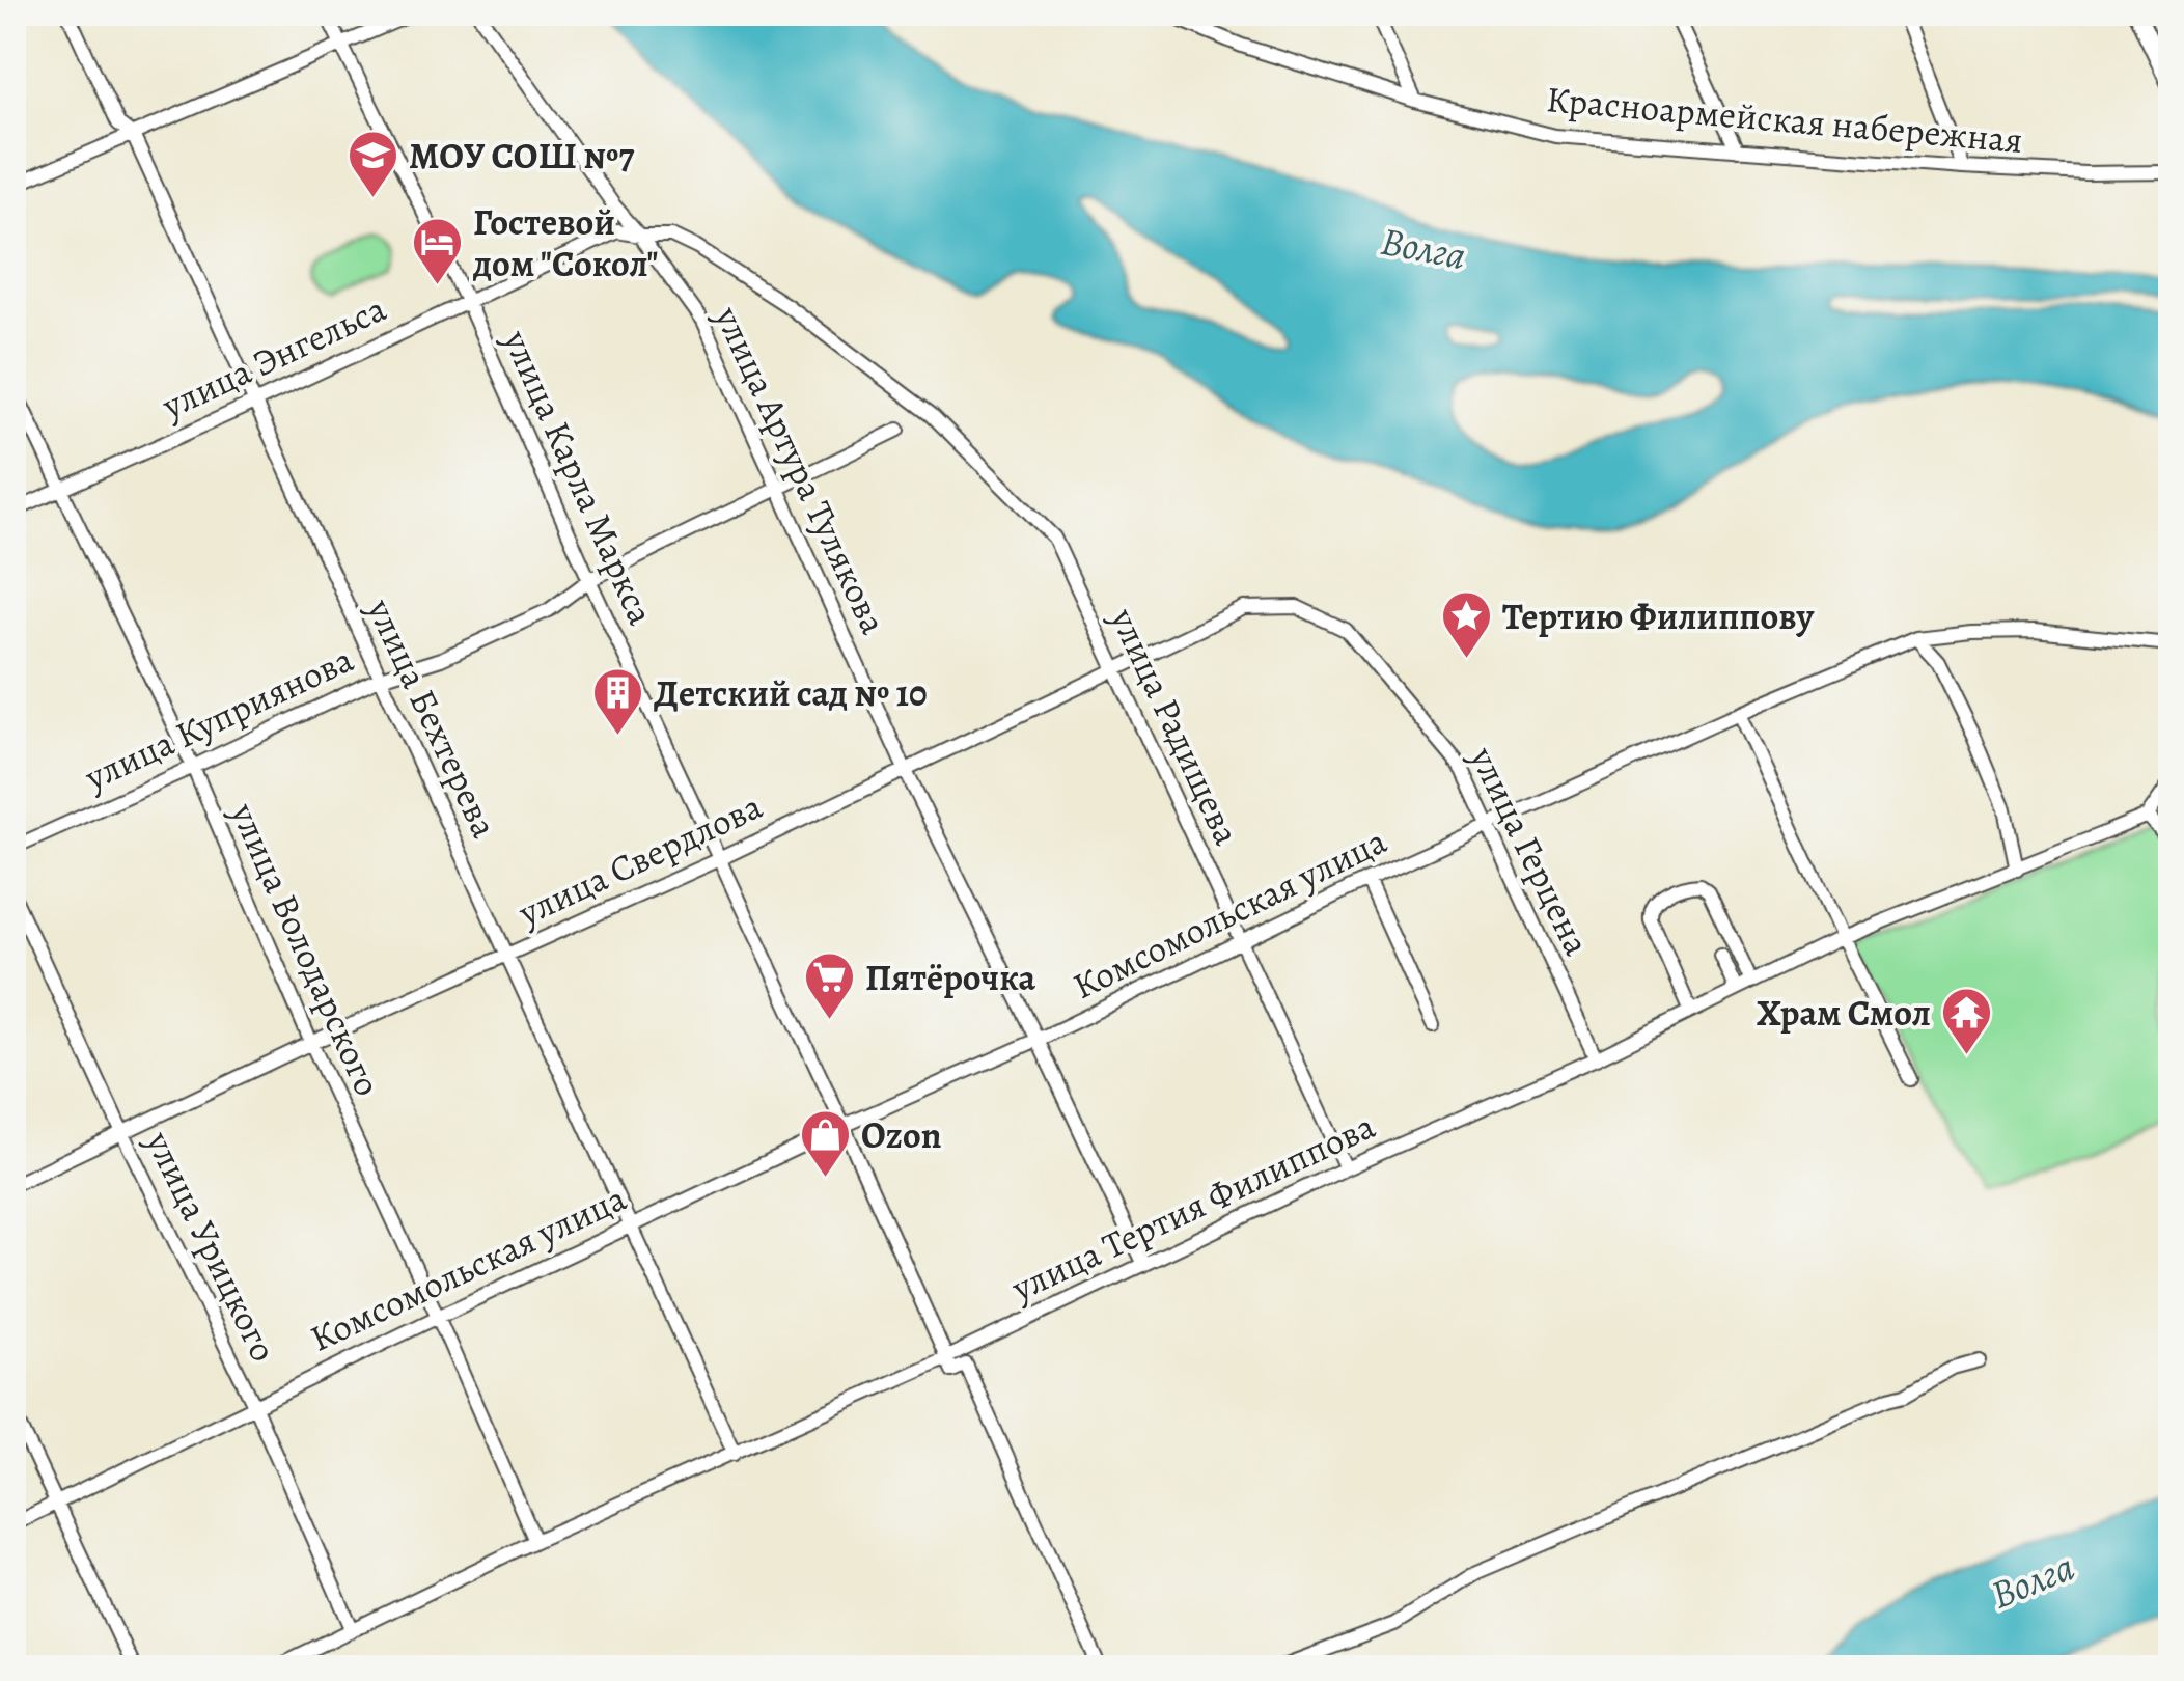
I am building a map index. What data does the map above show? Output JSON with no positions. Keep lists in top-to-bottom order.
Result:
{
  "streets": {
    "street": [
      "Красноармейская набережная",
      "улица Энгельса",
      "улица Артура Тулякова",
      "улица Карла Маркса",
      "улица Куприянова",
      "улица Бехтерева",
      "улица Радищева",
      "улица Герцена",
      "улица Свердлова",
      "Комсомольская улица",
      "улица Володарского",
      "улица Тертия Филиппова",
      "улица Урицкого"
    ]
  },
  "crossings": [
    ["улица Энгельса", "улица Артура Тулякова"],
    ["улица Энгельса", "улица Карла Маркса"],
    ["улица Энгельса", "улица Бехтерева"],
    ["улица Энгельса", "улица Радищева"],
    ["улица Энгельса", "улица Володарского"],
    ["улица Артура Тулякова", "улица Куприянова"],
    ["улица Артура Тулякова", "улица Радищева"],
    ["улица Артура Тулякова", "улица Свердлова"],
    ["улица Артура Тулякова", "Комсомольская улица"],
    ["улица Артура Тулякова", "улица Тертия Филиппова"],
    ["улица Карла Маркса", "улица Куприянова"],
    ["улица Карла Маркса", "улица Свердлова"],
    ["улица Карла Маркса", "Комсомольская улица"],
    ["улица Карла Маркса", "улица Тертия Филиппова"],
    ["улица Куприянова", "улица Бехтерева"],
    ["улица Куприянова", "улица Володарского"],
    ["улица Бехтерева", "улица Свердлова"],
    ["улица Бехтерева", "Комсомольская улица"],
    ["улица Бехтерева", "улица Тертия Филиппова"],
    ["улица Радищева", "улица Свердлова"],
    ["улица Радищева", "Комсомольская улица"],
    ["улица Радищева", "улица Тертия Филиппова"],
    ["улица Герцена", "улица Свердлова"],
    ["улица Герцена", "Комсомольская улица"],
    ["улица Герцена", "улица Тертия Филиппова"],
    ["улица Свердлова", "улица Володарского"],
    ["улица Свердлова", "улица Урицкого"],
    ["Комсомольская улица", "улица Володарского"],
    ["Комсомольская улица", "улица Урицкого"],
    ["улица Володарского", "улица Тертия Филиппова"],
    ["улица Тертия Филиппова", "улица Урицкого"]
  ],
  "water": ["Волга"],
  "places": {
    "school or university": ["МОУ СОШ №7"],
    "hotel": ["Гостевой дом \"Сокол\""],
    "place": ["Тертию Филиппову"],
    "building": ["Детский сад № 10"],
    "supermarket": ["Пятёрочка"],
    "temple": ["Храм Смол"],
    "shop": ["Ozon"]
  }
}
